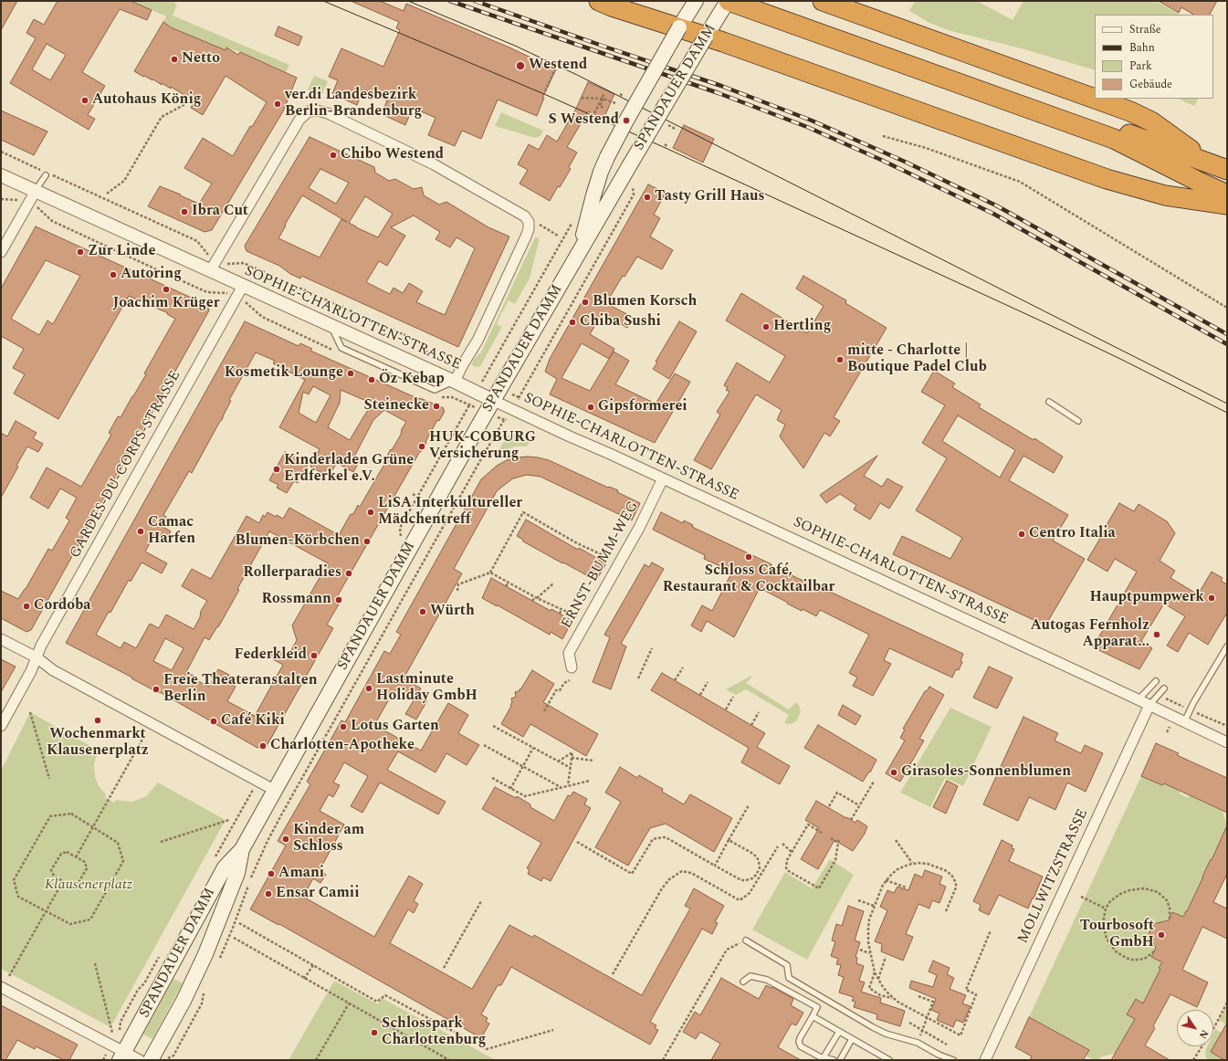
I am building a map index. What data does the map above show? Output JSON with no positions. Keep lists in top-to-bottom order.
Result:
{
  "streets": {
    "main road": ["SPANDAUER DAMM"],
    "street": [
      "SOPHIE-CHARLOTTEN-STRASSE",
      "GARDES-DU-CORPS-STRASSE",
      "ERNST-BUMM-WEG",
      "MOLLWITZSTRASSE"
    ]
  },
  "crossings": [
    ["SPANDAUER DAMM", "SOPHIE-CHARLOTTEN-STRASSE"],
    ["SOPHIE-CHARLOTTEN-STRASSE", "GARDES-DU-CORPS-STRASSE"],
    ["SOPHIE-CHARLOTTEN-STRASSE", "ERNST-BUMM-WEG"],
    ["SOPHIE-CHARLOTTEN-STRASSE", "MOLLWITZSTRASSE"]
  ],
  "parks": ["Klausenerplatz"],
  "places": [
    "Netto",
    "Westend",
    "Autohaus König",
    "ver.di Landesbezirk Berlin-Brandenburg",
    "S Westend",
    "Chibo Westend",
    "Tasty Grill Haus",
    "Ibra Cut",
    "Zur Linde",
    "Autoring",
    "Joachim Krüger",
    "Blumen Korsch",
    "Chiba Sushi",
    "Hertling",
    "mitte - Charlotte | Boutique Padel Club",
    "Kosmetik Lounge",
    "Öz Kebap",
    "Steinecke",
    "Gipsformerei",
    "HUK-COBURG Versicherung",
    "Kinderladen Grüne Erdferkel e.V.",
    "LiSA Interkultureller Mädchentreff",
    "Camac Harfen",
    "Centro Italia",
    "Blumen-Körbchen",
    "Schloss Café, Restaurant & Cocktailbar",
    "Rollerparadies",
    "Hauptpumpwerk",
    "Rossmann",
    "Cordoba",
    "Würth",
    "Autogas Fernholz Apparat...",
    "Federkleid",
    "Lastminute Holiday GmbH",
    "Freie Theateranstalten Berlin",
    "Wochenmarkt Klausenerplatz",
    "Café Kiki",
    "Lotus Garten",
    "Charlotten-Apotheke",
    "Girasoles-Sonnenblumen",
    "Kinder am Schloss",
    "Amani",
    "Ensar Camii",
    "Tourbosoft GmbH",
    "Schlosspark Charlottenburg"
  ],
  "legend": [
    "Straße",
    "Bahn",
    "Park",
    "Gebäude"
  ],
  "north": "bottom right"
}
